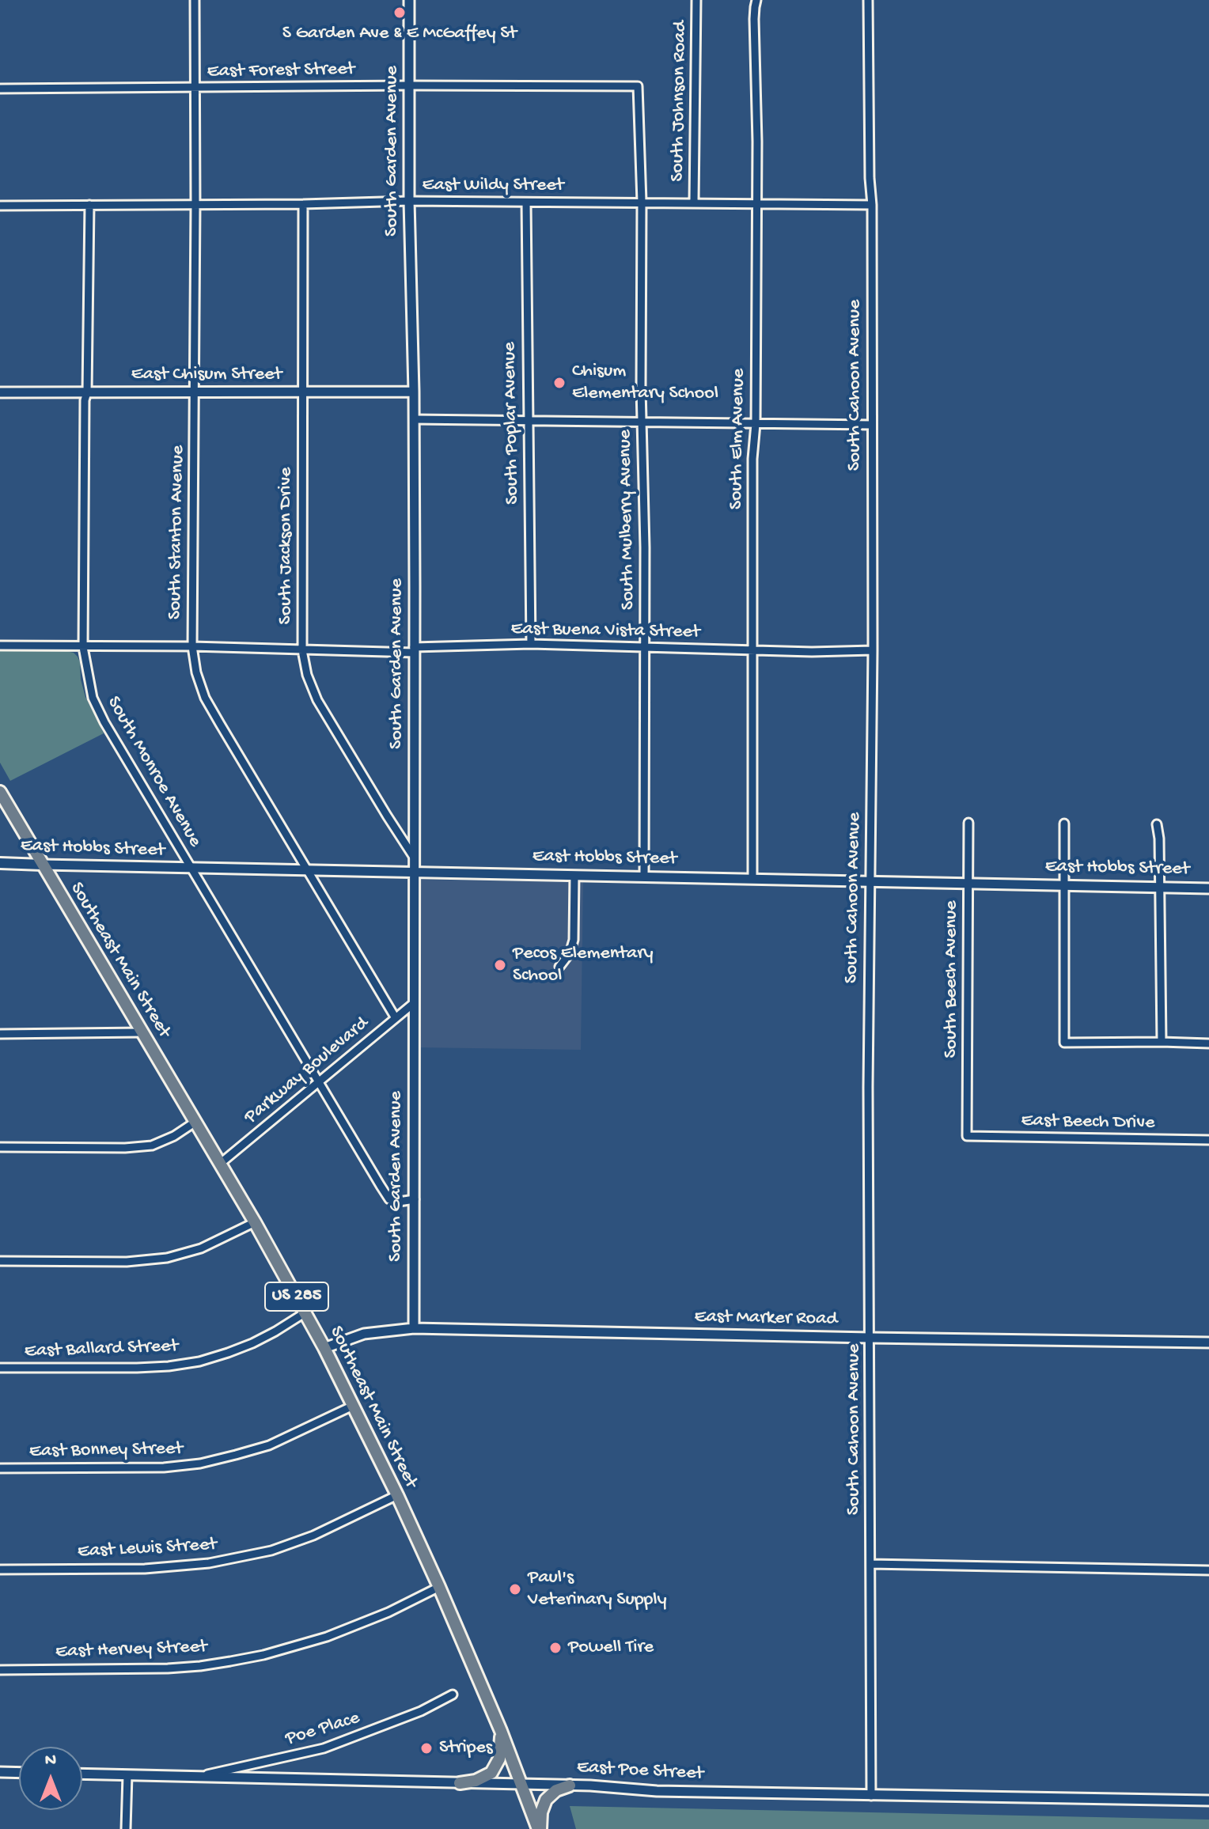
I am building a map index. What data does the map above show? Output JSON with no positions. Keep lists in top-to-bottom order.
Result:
{
  "streets": {
    "main road": ["East Hobbs Street", "Southeast Main Street", "US 285"],
    "street": [
      "East Forest Street",
      "South Johnson Road",
      "South Garden Avenue",
      "East Wildy Street",
      "East Chisum Street",
      "South Cahoon Avenue",
      "South Poplar Avenue",
      "South Elm Avenue",
      "South Mulberry Avenue",
      "South Stanton Avenue",
      "South Jackson Drive",
      "East Buena Vista Street",
      "South Monroe Avenue",
      "South Beech Avenue",
      "Parkway Boulevard",
      "East Beech Drive",
      "East Marker Road",
      "East Ballard Street",
      "East Bonney Street",
      "East Lewis Street",
      "East Hervey Street",
      "Poe Place",
      "East Poe Street"
    ]
  },
  "crossings": [
    ["East Forest Street", "South Garden Avenue"],
    ["East Forest Street", "South Mulberry Avenue"],
    ["East Forest Street", "South Stanton Avenue"],
    ["South Johnson Road", "East Wildy Street"],
    ["South Garden Avenue", "East Wildy Street"],
    ["South Garden Avenue", "East Chisum Street"],
    ["South Garden Avenue", "South Jackson Drive"],
    ["South Garden Avenue", "East Buena Vista Street"],
    ["South Garden Avenue", "South Monroe Avenue"],
    ["South Garden Avenue", "East Hobbs Street"],
    ["South Garden Avenue", "Parkway Boulevard"],
    ["South Garden Avenue", "East Marker Road"],
    ["East Wildy Street", "South Cahoon Avenue"],
    ["East Wildy Street", "South Poplar Avenue"],
    ["East Wildy Street", "South Elm Avenue"],
    ["East Wildy Street", "South Mulberry Avenue"],
    ["East Wildy Street", "South Stanton Avenue"],
    ["East Wildy Street", "South Jackson Drive"],
    ["East Wildy Street", "South Monroe Avenue"],
    ["East Chisum Street", "South Stanton Avenue"],
    ["East Chisum Street", "South Jackson Drive"],
    ["East Chisum Street", "South Monroe Avenue"],
    ["South Cahoon Avenue", "East Buena Vista Street"],
    ["South Cahoon Avenue", "East Hobbs Street"],
    ["South Cahoon Avenue", "East Marker Road"],
    ["South Cahoon Avenue", "East Poe Street"],
    ["South Poplar Avenue", "East Buena Vista Street"],
    ["South Elm Avenue", "East Buena Vista Street"],
    ["South Elm Avenue", "East Hobbs Street"],
    ["South Mulberry Avenue", "East Buena Vista Street"],
    ["South Mulberry Avenue", "East Hobbs Street"],
    ["South Stanton Avenue", "East Buena Vista Street"],
    ["South Stanton Avenue", "East Hobbs Street"],
    ["South Stanton Avenue", "Parkway Boulevard"],
    ["South Jackson Drive", "East Buena Vista Street"],
    ["East Buena Vista Street", "South Monroe Avenue"],
    ["South Monroe Avenue", "East Hobbs Street"],
    ["South Monroe Avenue", "Parkway Boulevard"],
    ["East Hobbs Street", "Southeast Main Street"],
    ["East Hobbs Street", "South Beech Avenue"],
    ["Southeast Main Street", "Parkway Boulevard"],
    ["Southeast Main Street", "East Marker Road"],
    ["Southeast Main Street", "East Ballard Street"],
    ["Southeast Main Street", "East Bonney Street"],
    ["Southeast Main Street", "East Lewis Street"],
    ["Southeast Main Street", "East Hervey Street"],
    ["Southeast Main Street", "East Poe Street"],
    ["South Beech Avenue", "East Beech Drive"],
    ["Poe Place", "East Poe Street"]
  ],
  "places": [
    "S Garden Ave & E McGaffey St",
    "Chisum Elementary School",
    "Pecos Elementary School",
    "Paul's Veterinary Supply",
    "Powell Tire",
    "Stripes"
  ],
  "north": "top"
}
